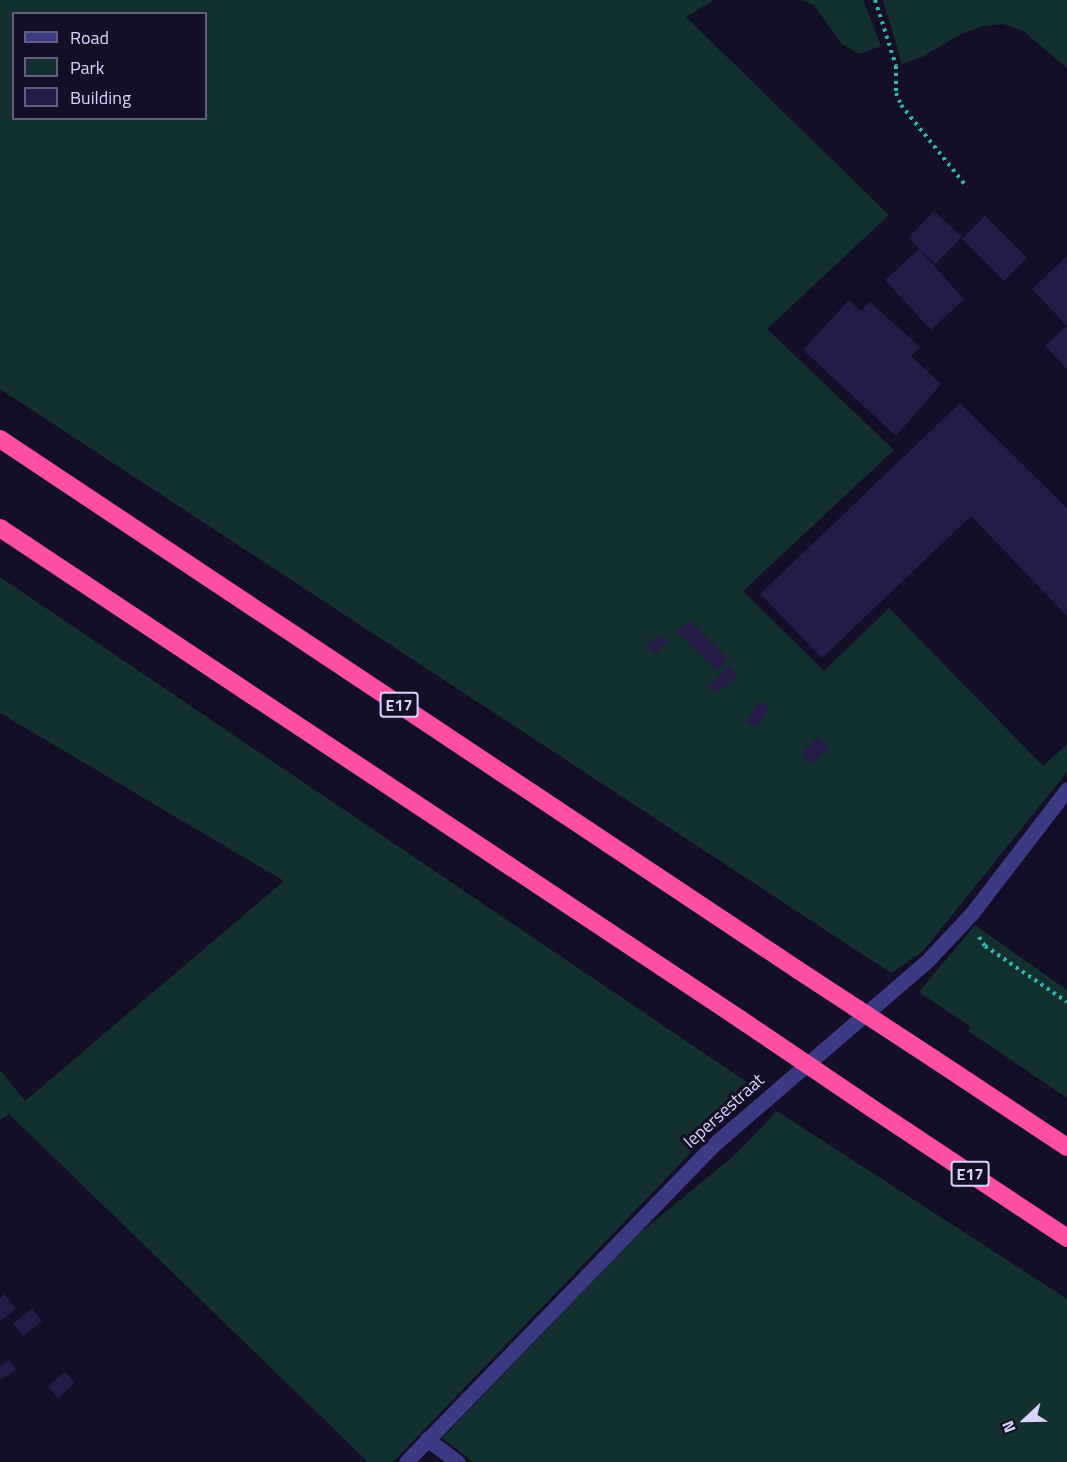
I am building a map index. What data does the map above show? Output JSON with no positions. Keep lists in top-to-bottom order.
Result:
{
  "streets": {
    "highway": ["E17"],
    "street": ["Iepersestraat"]
  },
  "legend": ["Road", "Park", "Building"],
  "north": "left"
}
